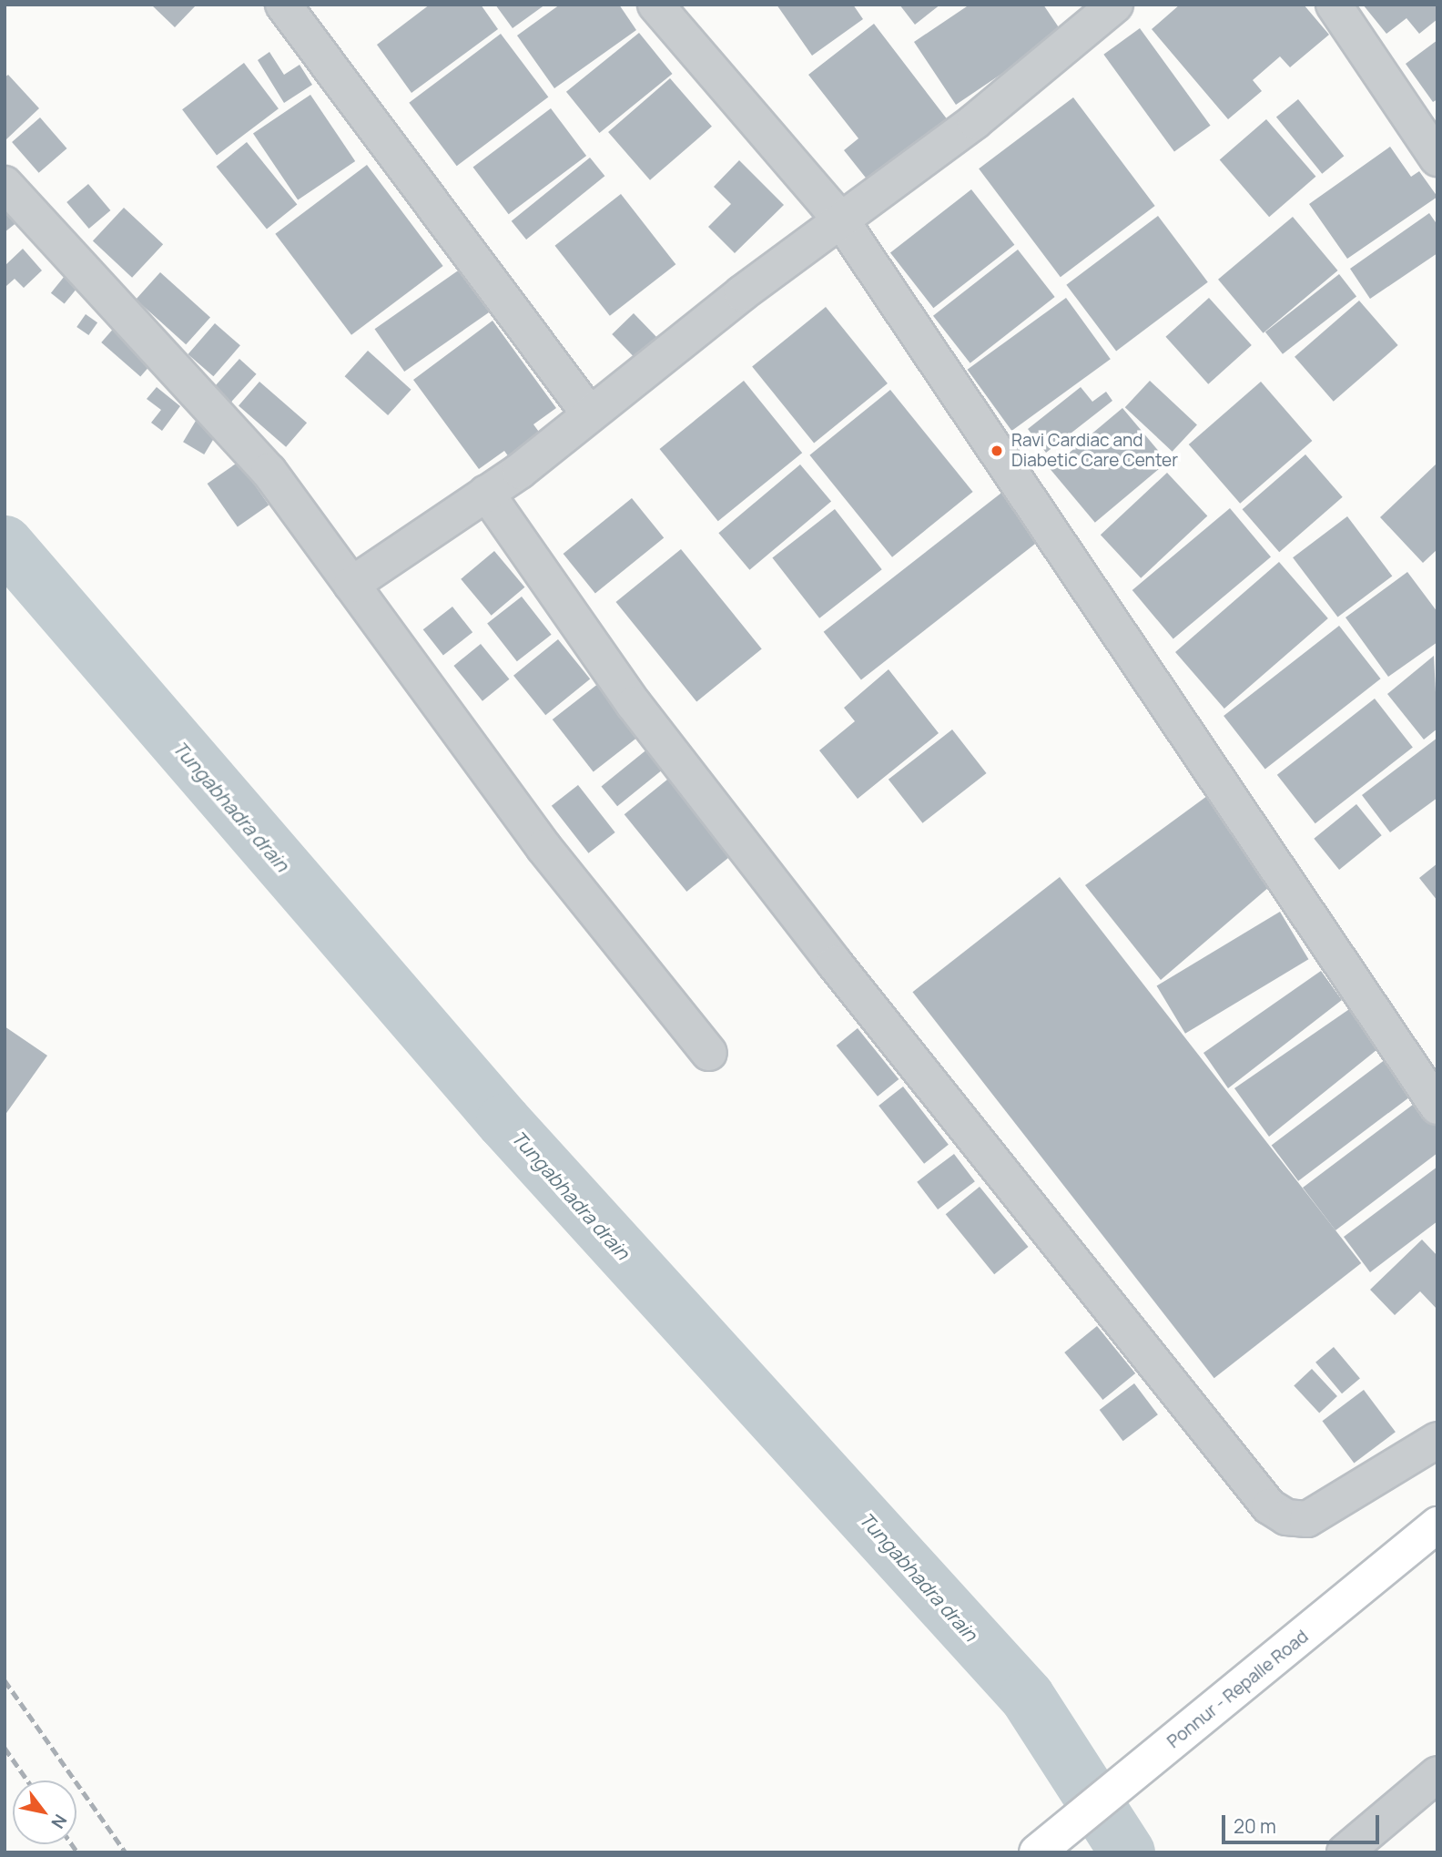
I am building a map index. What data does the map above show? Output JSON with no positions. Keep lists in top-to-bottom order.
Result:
{
  "streets": {
    "main road": ["Ponnur - Repalle Road"]
  },
  "water": ["Tungabhadra drain"],
  "places": ["Ravi Cardiac and Diabetic Care Center"],
  "scale_bar": "20 m",
  "north": "bottom right"
}
